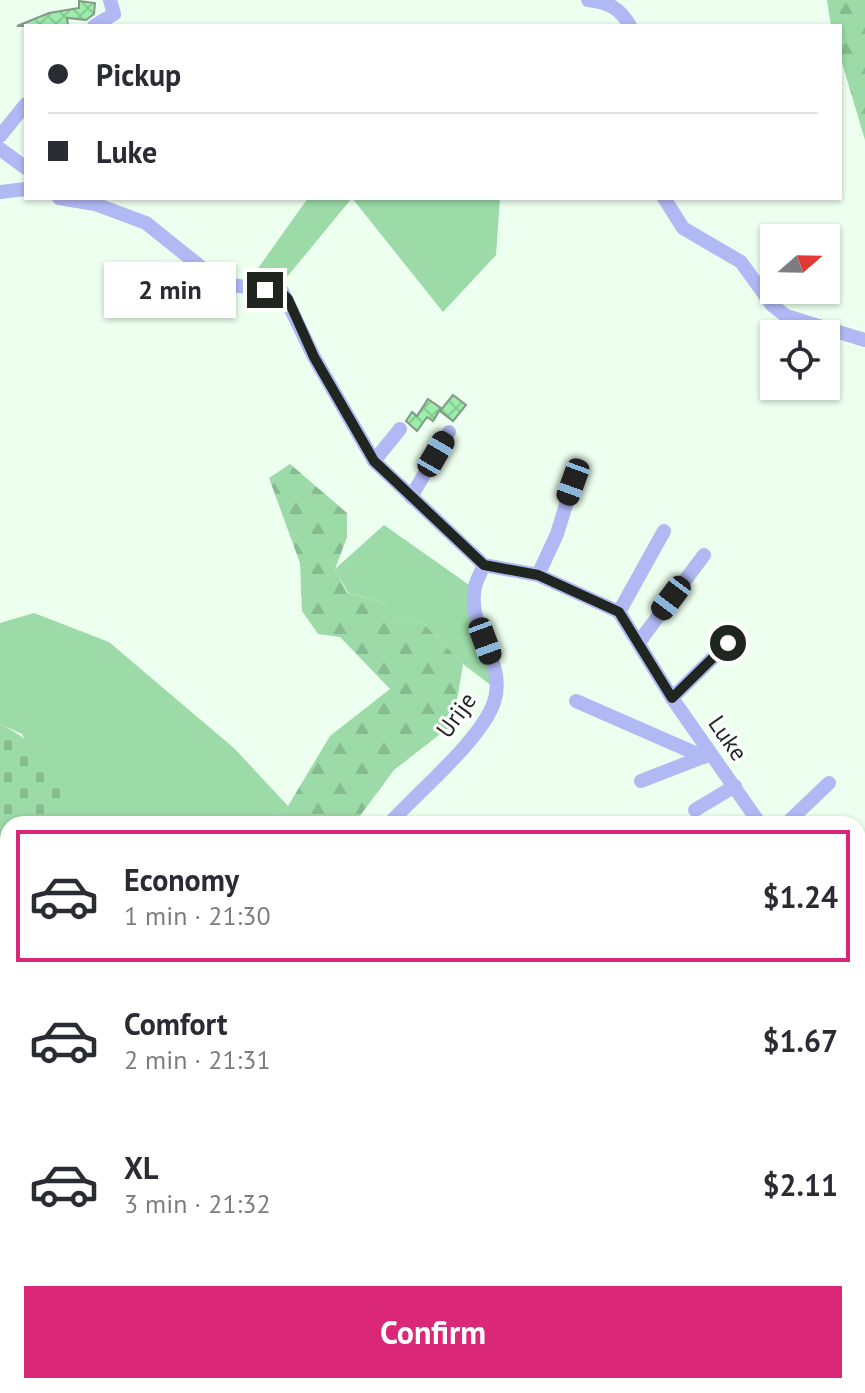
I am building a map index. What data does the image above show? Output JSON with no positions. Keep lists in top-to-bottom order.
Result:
{
  "streets": {
    "street": ["Urije", "Luke"]
  },
  "north": "right",
  "page": {
    "banner": ["Pickup", "Luke"],
    "bubble": "2 min",
    "list": [
      {
        "name": "Economy",
        "note": "1 min · 21:30",
        "value": "$1.24"
      },
      {
        "name": "Comfort",
        "note": "2 min · 21:31",
        "value": "$1.67"
      },
      {
        "name": "XL",
        "note": "3 min · 21:32",
        "value": "$2.11"
      }
    ],
    "buttons": "Confirm"
  }
}
